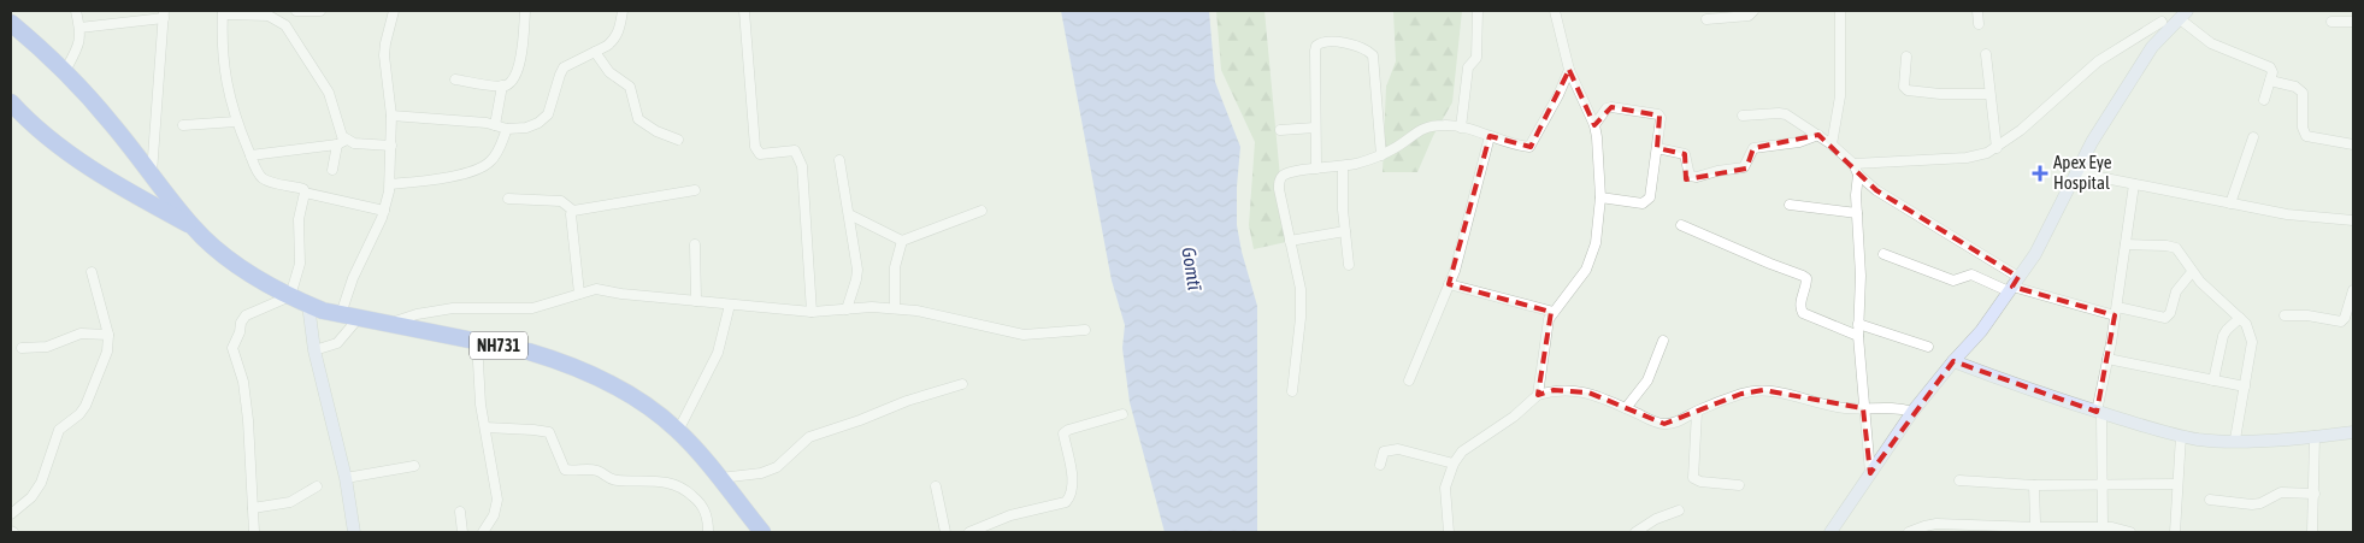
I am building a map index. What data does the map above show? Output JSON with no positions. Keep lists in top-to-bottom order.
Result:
{
  "streets": {
    "highway": ["NH731"]
  },
  "water": ["Gomtī"],
  "places": {
    "health": ["Apex Eye Hospital"]
  }
}
